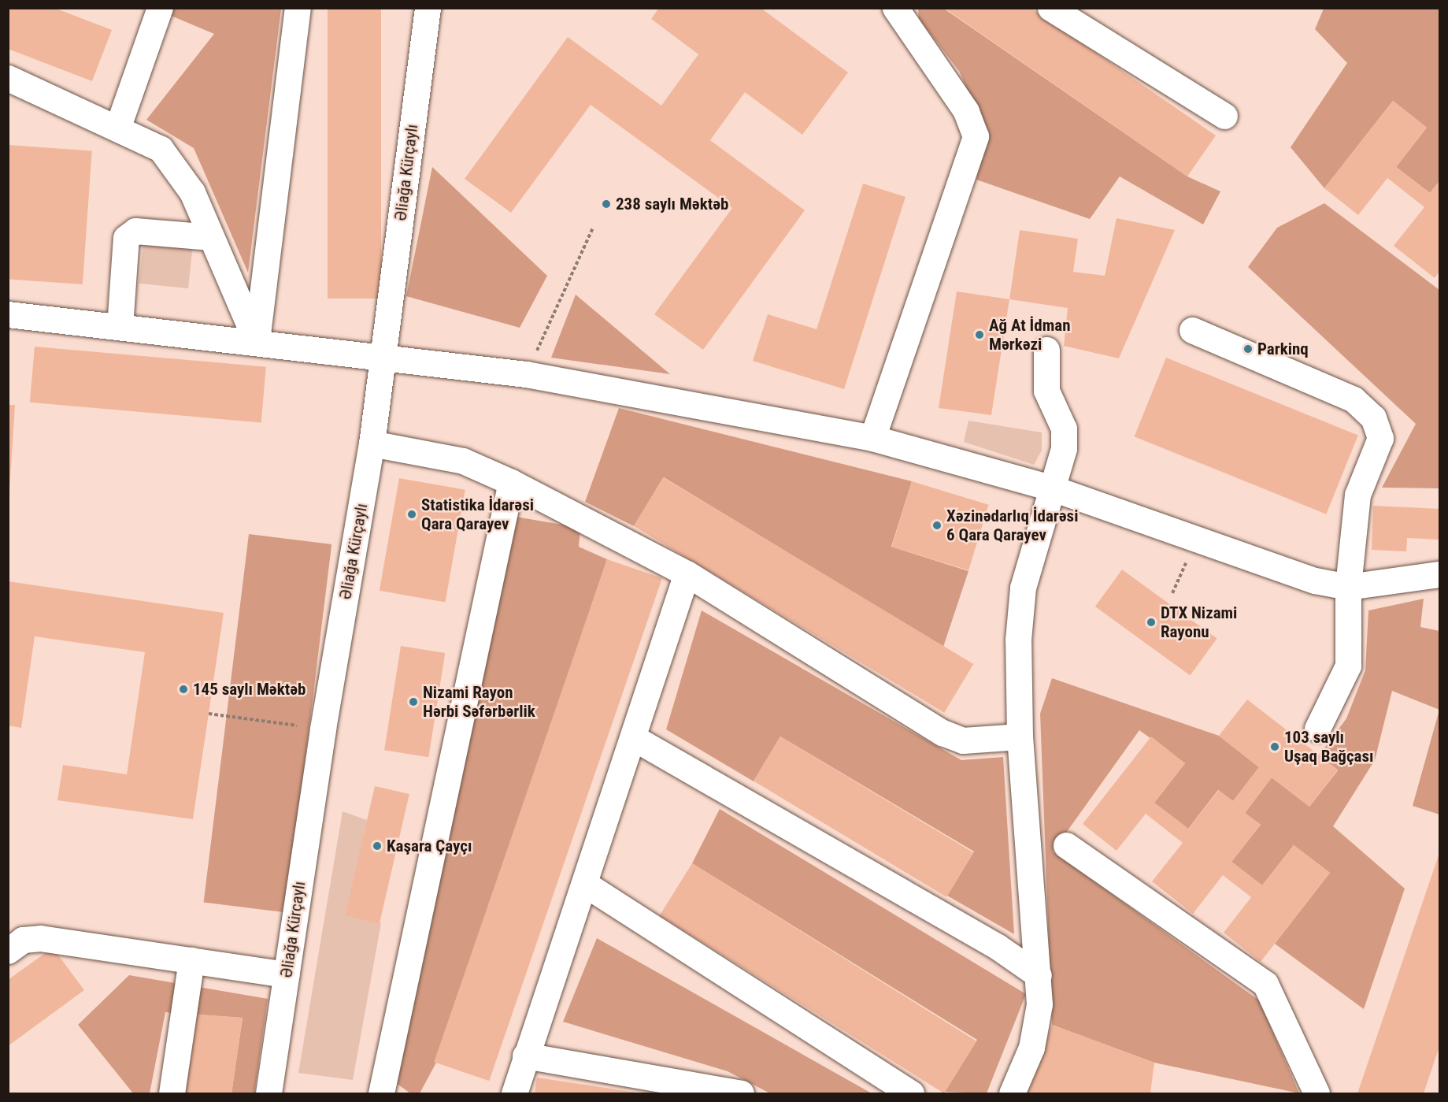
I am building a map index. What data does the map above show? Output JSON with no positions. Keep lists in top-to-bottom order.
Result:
{
  "streets": {
    "street": ["Əliağa Kürçaylı"]
  },
  "places": [
    "238 saylı Məktəb",
    "Ağ At İdman Mərkəzi",
    "Parkinq",
    "Statistika İdarəsi Qara Qarayev",
    "Xəzinədarlıq İdarəsi 6 Qara Qarayev",
    "DTX Nizami Rayonu",
    "145 saylı Məktəb",
    "Nizami Rayon Hərbi Səfərbərlik",
    "103 saylı Uşaq Bağçası",
    "Kaşara Çayçı"
  ]
}
